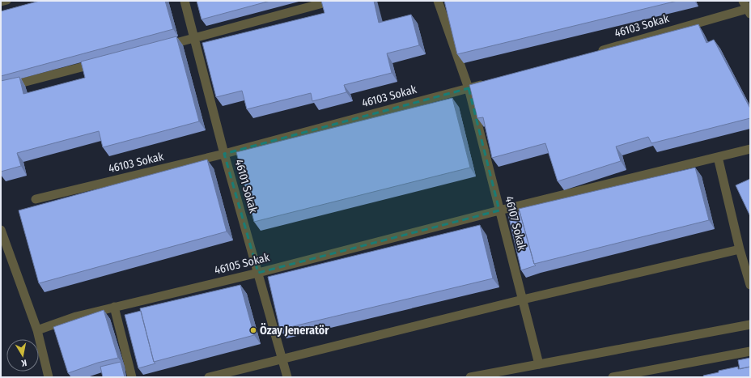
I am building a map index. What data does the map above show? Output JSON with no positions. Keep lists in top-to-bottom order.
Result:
{
  "streets": {
    "street": [
      "46103 Sokak",
      "46101 Sokak",
      "46107 Sokak",
      "46105 Sokak"
    ]
  },
  "crossings": [
    ["46103 Sokak", "46101 Sokak"],
    ["46103 Sokak", "46107 Sokak"],
    ["46101 Sokak", "46105 Sokak"],
    ["46107 Sokak", "46105 Sokak"]
  ],
  "places": ["Özay Jeneratör"],
  "north": "bottom"
}
